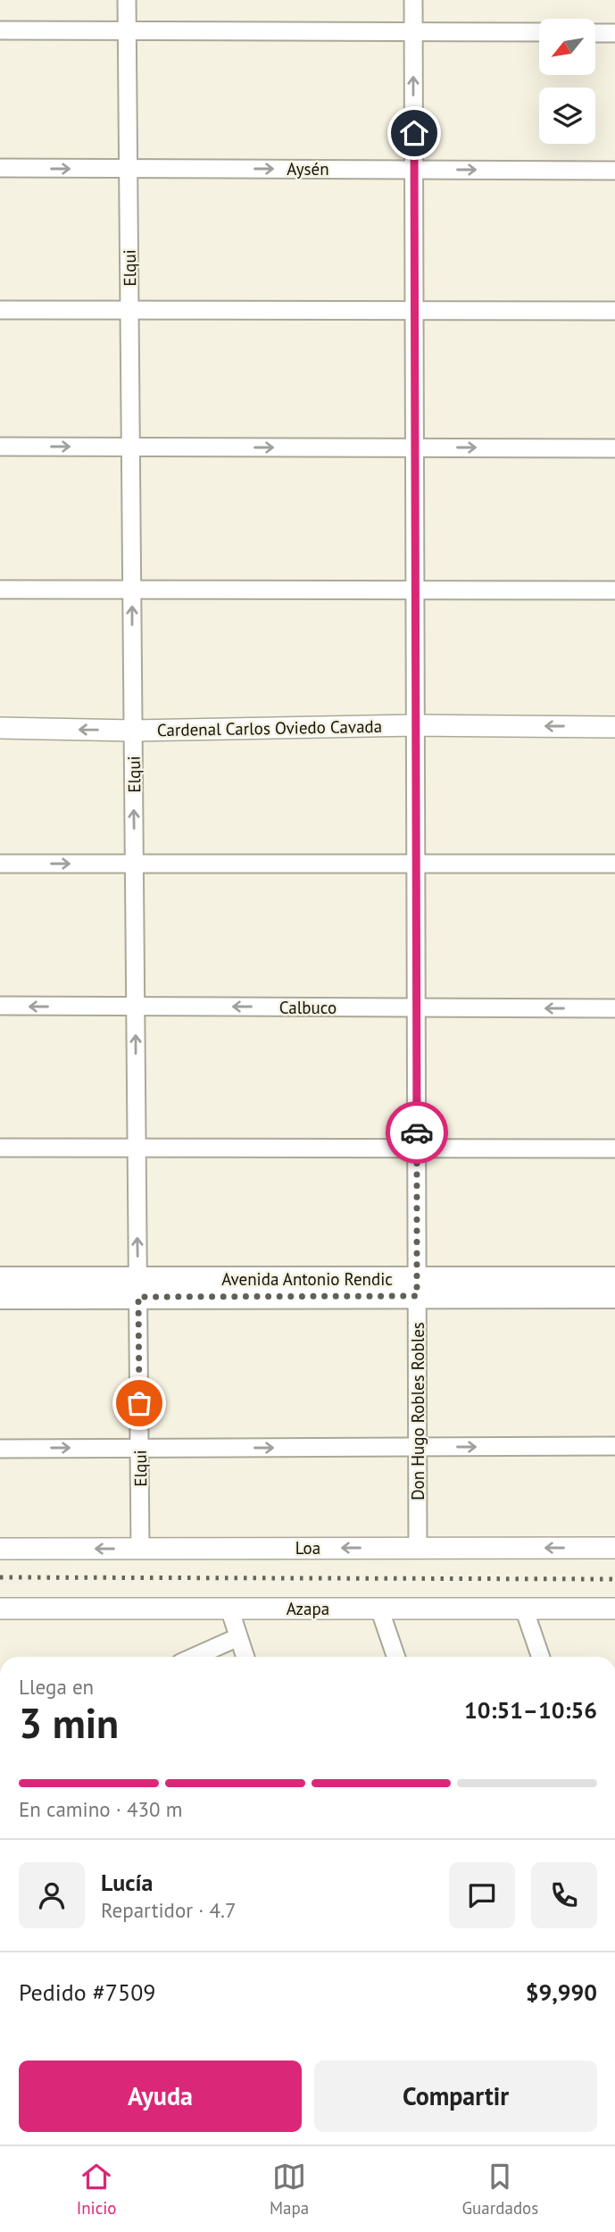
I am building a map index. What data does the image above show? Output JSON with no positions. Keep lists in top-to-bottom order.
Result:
{
  "streets": {
    "main road": ["Avenida Antonio Rendic"],
    "street": [
      "Aysén",
      "Elqui",
      "Cardenal Carlos Oviedo Cavada",
      "Calbuco",
      "Don Hugo Robles Robles",
      "Loa",
      "Azapa"
    ]
  },
  "crossings": [
    ["Aysén", "Elqui"],
    ["Aysén", "Don Hugo Robles Robles"],
    ["Elqui", "Cardenal Carlos Oviedo Cavada"],
    ["Elqui", "Calbuco"],
    ["Elqui", "Avenida Antonio Rendic"],
    ["Elqui", "Loa"],
    ["Cardenal Carlos Oviedo Cavada", "Don Hugo Robles Robles"],
    ["Calbuco", "Don Hugo Robles Robles"],
    ["Avenida Antonio Rendic", "Don Hugo Robles Robles"],
    ["Don Hugo Robles Robles", "Loa"]
  ],
  "one_way": ["Elqui"],
  "north": "bottom left",
  "page": {
    "heading": ["3 min", "Llega en", "10:51–10:56"],
    "panel": [
      "Lucía",
      "Repartidor · 4.7",
      "Pedido #7509",
      "$9,990"
    ],
    "bar": "En camino · 430 m",
    "buttons": ["Ayuda", "Compartir"],
    "tabs": ["Inicio", "Mapa", "Guardados"]
  }
}
